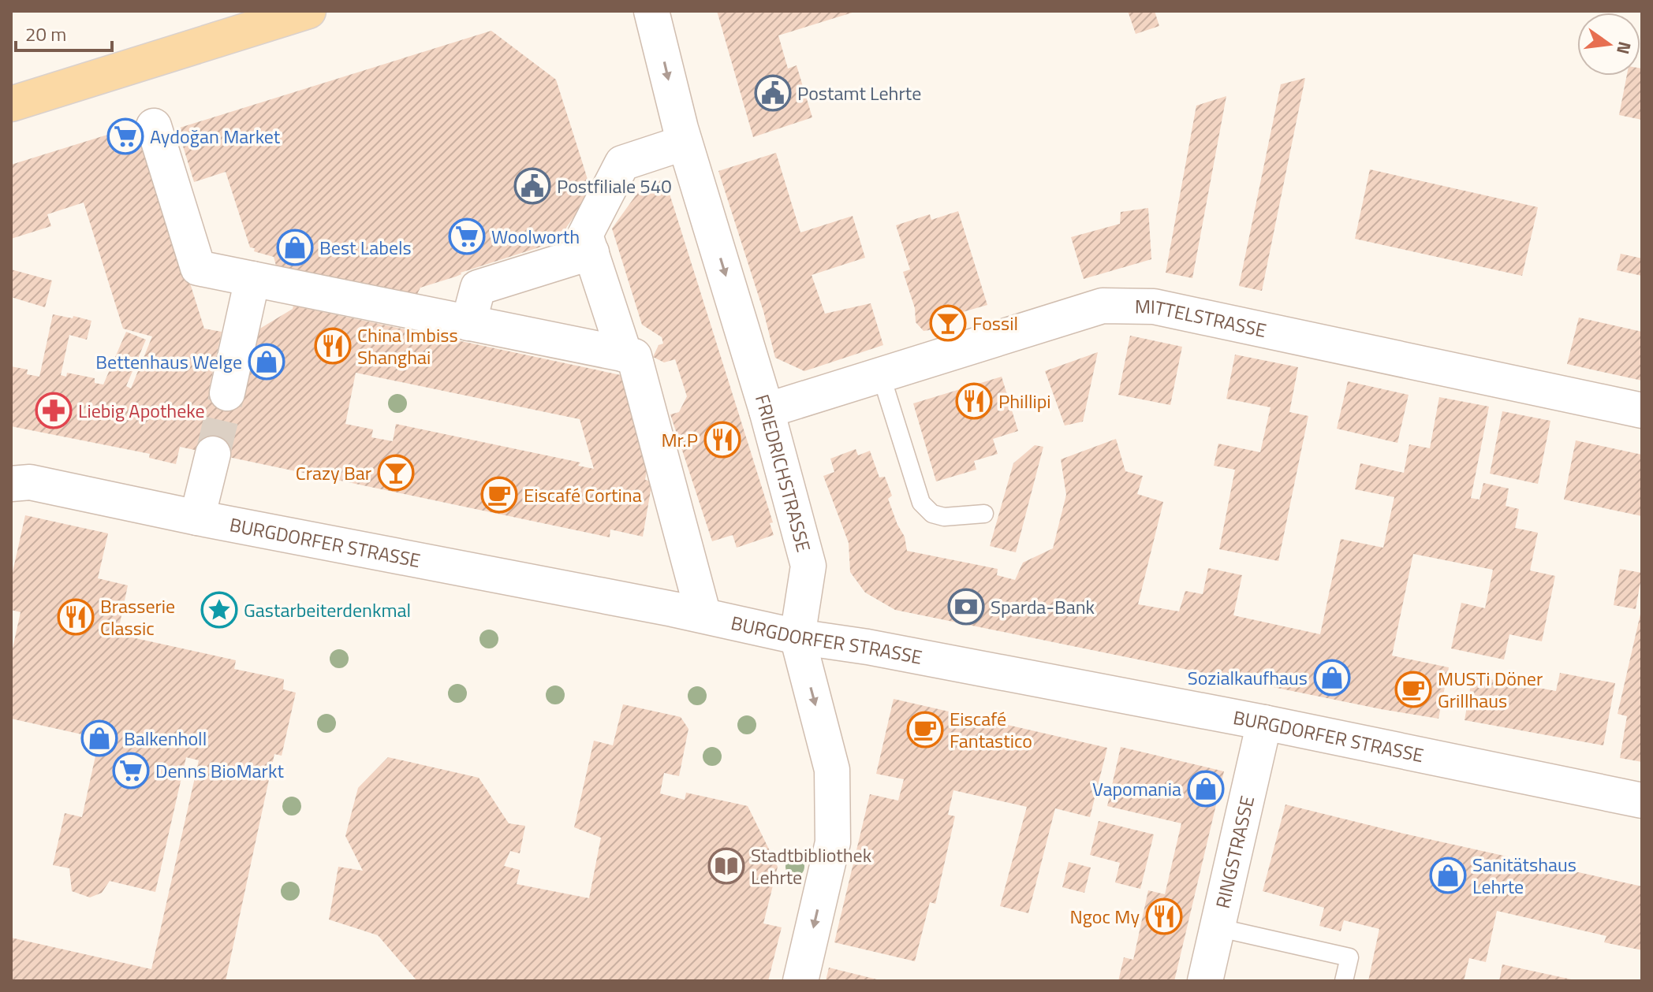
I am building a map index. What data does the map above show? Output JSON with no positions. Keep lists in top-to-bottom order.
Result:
{
  "streets": {
    "street": [
      "MITTELSTRASSE",
      "FRIEDRICHSTRASSE",
      "BURGDORFER STRASSE",
      "RINGSTRASSE"
    ]
  },
  "crossings": [
    ["MITTELSTRASSE", "FRIEDRICHSTRASSE"],
    ["FRIEDRICHSTRASSE", "BURGDORFER STRASSE"],
    ["BURGDORFER STRASSE", "RINGSTRASSE"]
  ],
  "one_way": ["FRIEDRICHSTRASSE"],
  "places": {
    "public building": ["Postamt Lehrte", "Postfiliale 540"],
    "supermarket": ["Aydoğan Market", "Woolworth", "Denns BioMarkt"],
    "shop": [
      "Best Labels",
      "Bettenhaus Welge",
      "Sozialkaufhaus",
      "Balkenholl",
      "Vapomania",
      "Sanitätshaus Lehrte"
    ],
    "bar": ["Fossil", "Crazy Bar"],
    "restaurant": [
      "China Imbiss Shanghai",
      "Phillipi",
      "Mr.P",
      "Brasserie Classic",
      "Ngoc My"
    ],
    "pharmacy": ["Liebig Apotheke"],
    "cafe": ["Eiscafé Cortina", "MUSTi Döner Grillhaus", "Eiscafé Fantastico"],
    "bank": ["Sparda-Bank"],
    "place": ["Gastarbeiterdenkmal"],
    "library": ["Stadtbibliothek Lehrte"]
  },
  "scale_bar": "20 m",
  "north": "right"
}
